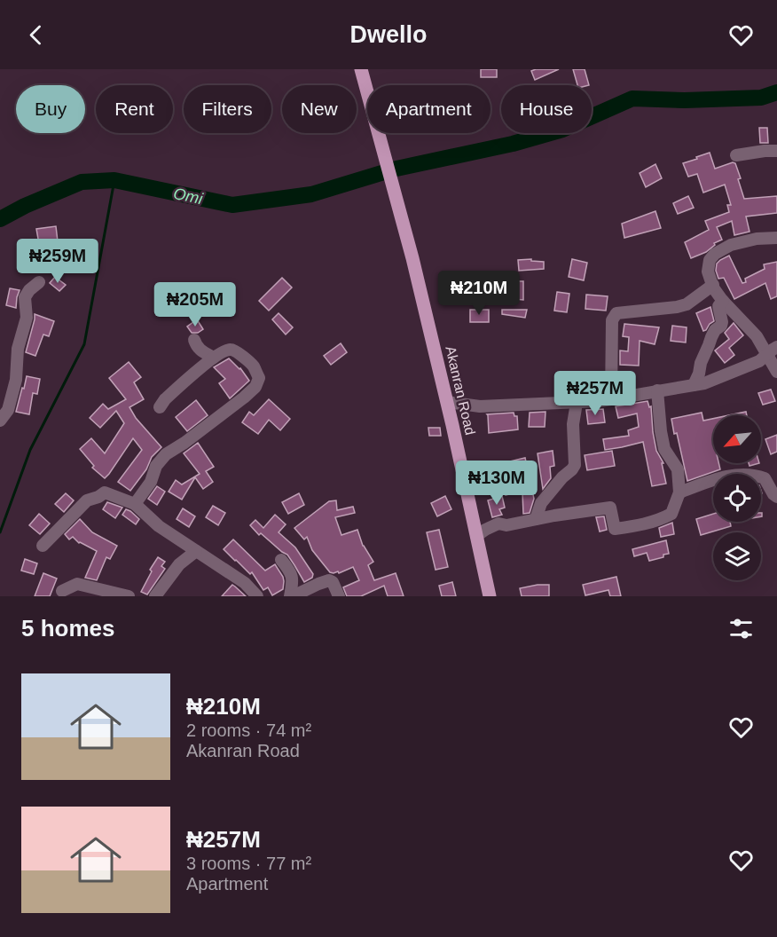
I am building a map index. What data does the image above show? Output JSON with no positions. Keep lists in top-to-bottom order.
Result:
{
  "streets": {
    "main road": ["Akanran Road"]
  },
  "water": ["Omi"],
  "north": "bottom left",
  "page": {
    "header": "Dwello",
    "chip": [
      "Buy",
      "Rent",
      "Filters",
      "New",
      "Apartment",
      "House"
    ],
    "price": [
      "₦259M",
      "₦210M",
      "₦205M",
      "₦257M",
      "₦130M"
    ],
    "heading": "5 homes",
    "list": [
      {
        "name": "₦210M",
        "note": "2 rooms · 74 m² · Akanran Road"
      },
      {
        "name": "₦257M",
        "note": "3 rooms · 77 m² · Apartment"
      }
    ]
  }
}
